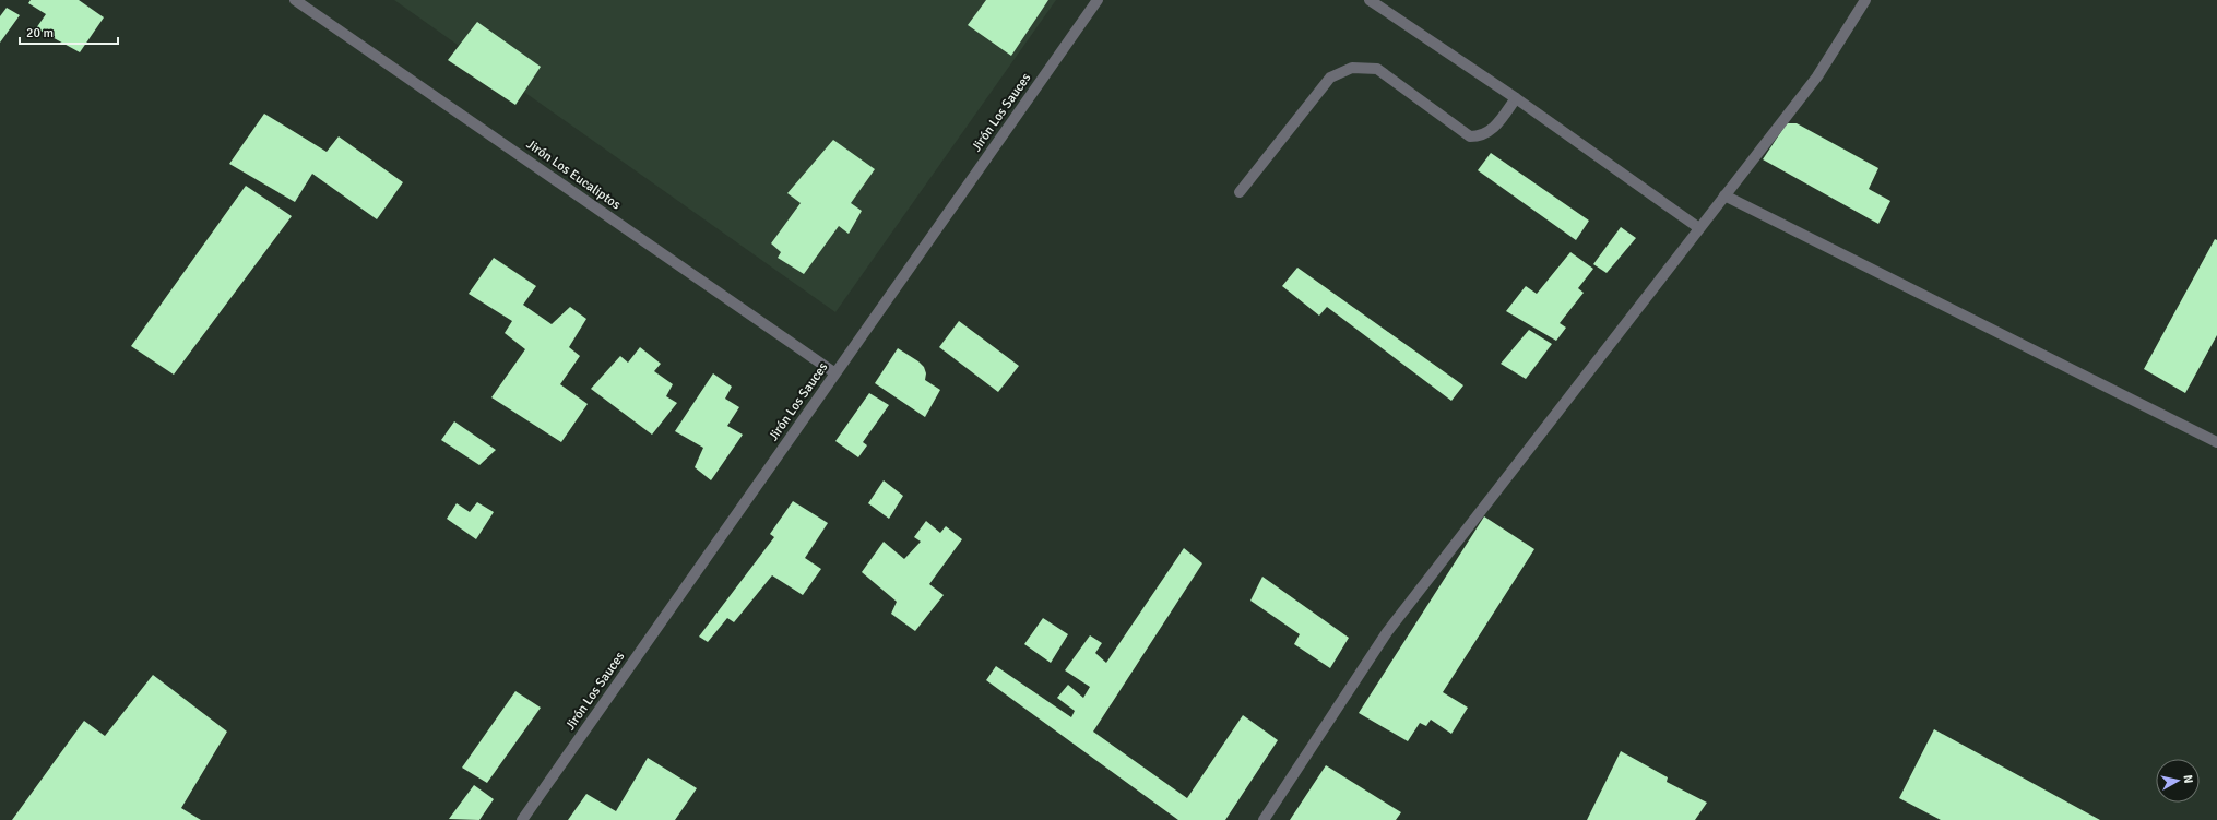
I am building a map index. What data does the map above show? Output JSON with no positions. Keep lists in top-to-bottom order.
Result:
{
  "streets": {
    "street": ["Jirón Los Sauces", "Jirón Los Eucaliptos"]
  },
  "crossings": [
    ["Jirón Los Sauces", "Jirón Los Eucaliptos"]
  ],
  "scale_bar": "20 m",
  "north": "right"
}
